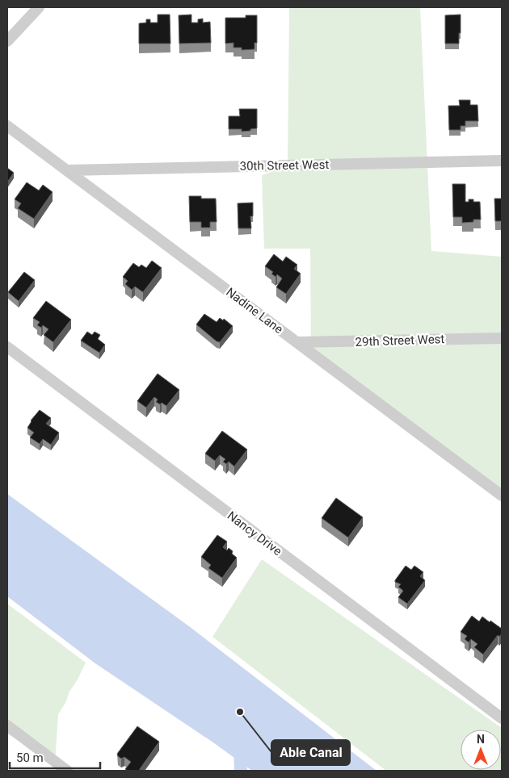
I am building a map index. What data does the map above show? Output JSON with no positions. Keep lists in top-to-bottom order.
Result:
{
  "streets": {
    "street": [
      "30th Street West",
      "Nadine Lane",
      "29th Street West",
      "Nancy Drive"
    ]
  },
  "crossings": [
    ["30th Street West", "Nadine Lane"],
    ["Nadine Lane", "29th Street West"]
  ],
  "places": ["Able Canal"],
  "scale_bar": "50 m",
  "north": "top"
}
